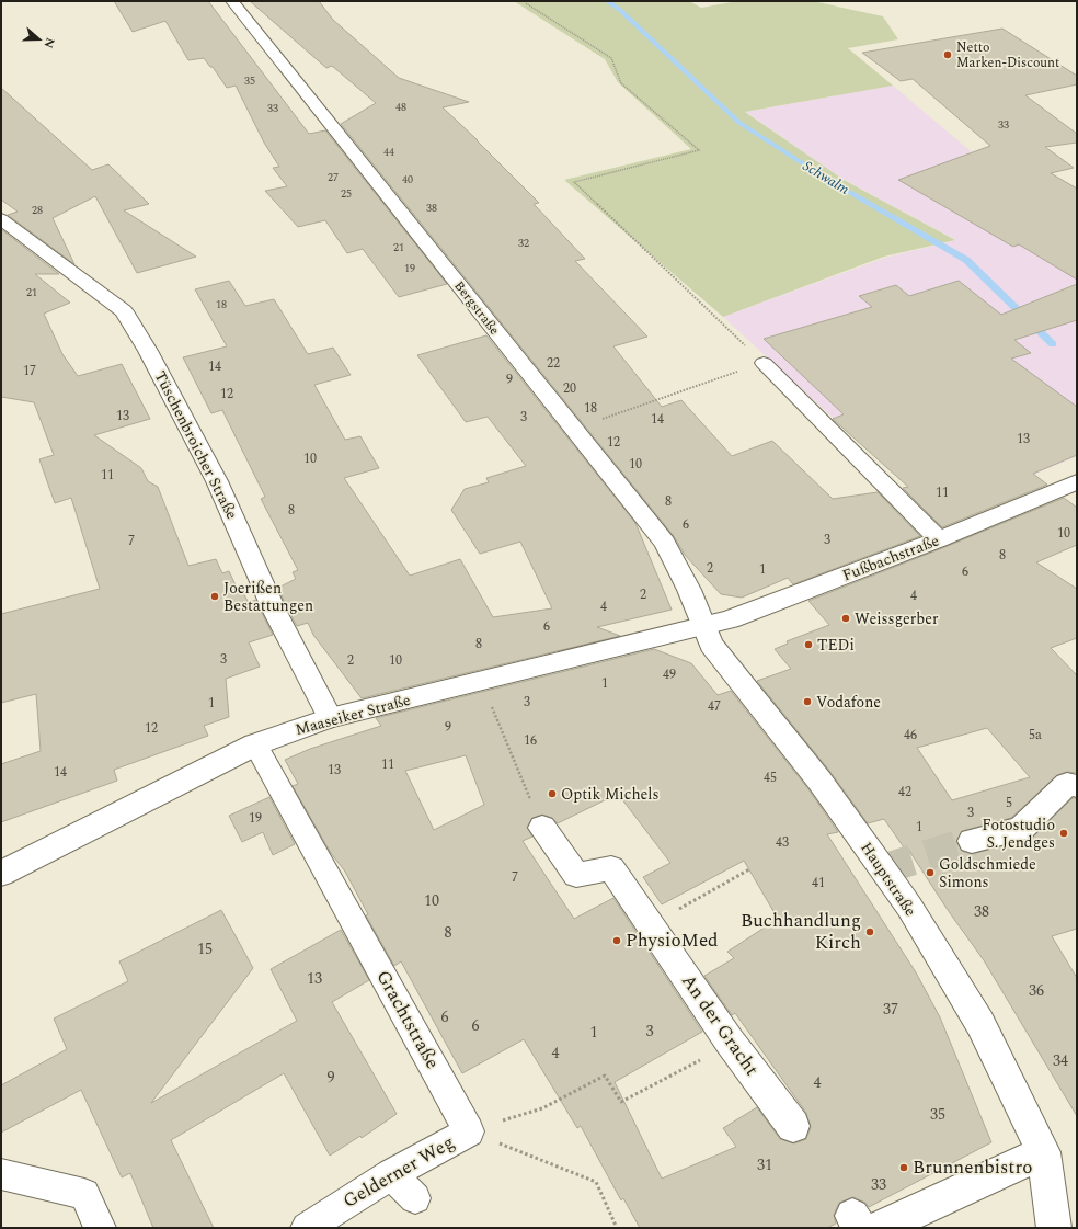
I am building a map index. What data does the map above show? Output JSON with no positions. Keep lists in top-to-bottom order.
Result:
{
  "streets": {
    "street": [
      "Bergstraße",
      "Tüschenbroicher Straße",
      "Fußbachstraße",
      "Maaseiker Straße",
      "Hauptstraße",
      "An der Gracht"
    ],
    "lane": ["Grachtstraße", "Gelderner Weg"]
  },
  "crossings": [
    ["Bergstraße", "Fußbachstraße"],
    ["Bergstraße", "Maaseiker Straße"],
    ["Bergstraße", "Hauptstraße"],
    ["Tüschenbroicher Straße", "Maaseiker Straße"],
    ["Fußbachstraße", "Maaseiker Straße"],
    ["Fußbachstraße", "Hauptstraße"],
    ["Maaseiker Straße", "Hauptstraße"],
    ["Maaseiker Straße", "Grachtstraße"],
    ["Grachtstraße", "Gelderner Weg"]
  ],
  "water": ["Schwalm"],
  "places": [
    "Netto Marken-Discount",
    "Joerißen Bestattungen",
    "Weissgerber",
    "TEDi",
    "Vodafone",
    "Optik Michels",
    "Fotostudio S. Jendges",
    "Goldschmiede Simons",
    "Buchhandlung Kirch",
    "PhysioMed",
    "Brunnenbistro"
  ],
  "house_numbers": [
    "35",
    "48",
    "33",
    "33",
    "44",
    "27",
    "40",
    "25",
    "38",
    "28",
    "32",
    "21",
    "19",
    "21",
    "18",
    "22",
    "14",
    "17",
    "9",
    "20",
    "12",
    "18",
    "13",
    "3",
    "14",
    "13",
    "12",
    "10",
    "10",
    "11",
    "11",
    "8",
    "8",
    "6",
    "10",
    "3",
    "7",
    "8",
    "2",
    "1",
    "6",
    "2",
    "4",
    "4",
    "6",
    "8",
    "3",
    "2",
    "10",
    "49",
    "1",
    "3",
    "1",
    "47",
    "9",
    "12",
    "46",
    "5a",
    "16",
    "11",
    "13",
    "14",
    "45",
    "42",
    "5",
    "3",
    "19",
    "1",
    "43",
    "7",
    "41",
    "10",
    "38",
    "8",
    "15",
    "13",
    "36",
    "37",
    "6",
    "6",
    "3",
    "1",
    "4",
    "34",
    "9",
    "4",
    "35",
    "31",
    "33"
  ],
  "north": "right"
}
